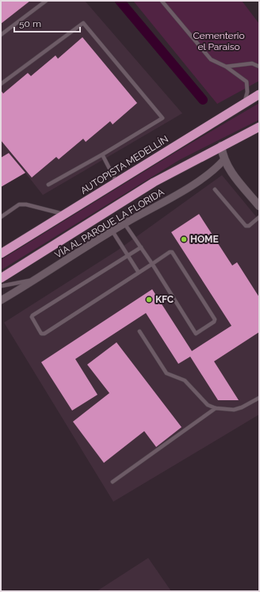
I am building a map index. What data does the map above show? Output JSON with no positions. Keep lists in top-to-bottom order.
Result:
{
  "streets": {
    "highway": ["AUTOPISTA MEDELLÍN"],
    "street": ["VÍA AL PARQUE LA FLORIDA"]
  },
  "parks": ["Cementerio el Paraiso"],
  "places": ["HOME", "KFC"],
  "scale_bar": "50 m"
}
